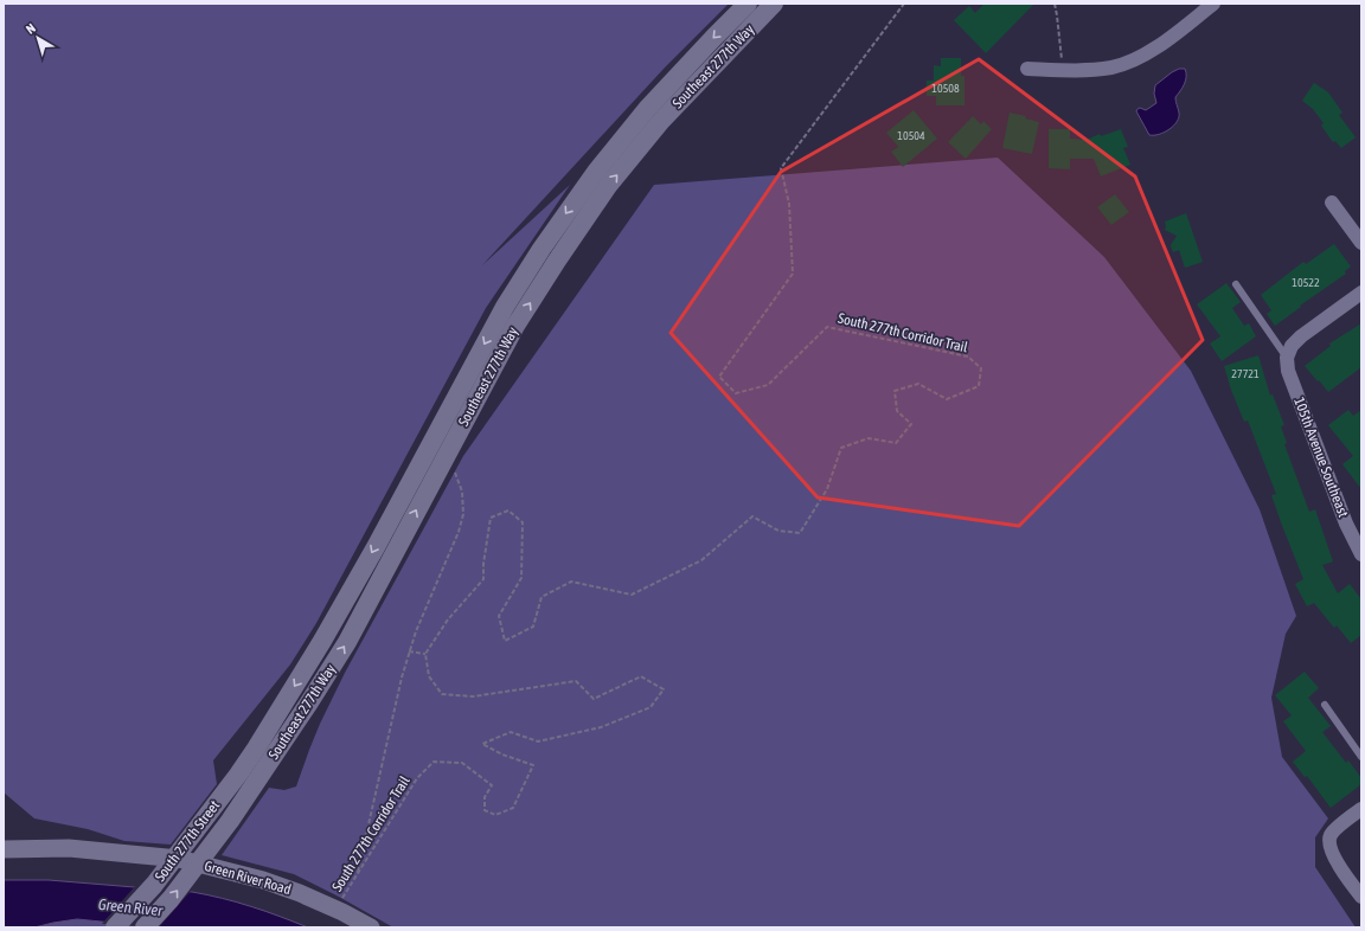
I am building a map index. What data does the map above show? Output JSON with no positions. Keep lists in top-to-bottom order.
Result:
{
  "streets": {
    "main road": ["Southeast 277th Way", "South 277th Street"],
    "street": ["105th Avenue Southeast", "Green River Road"],
    "path": ["South 277th Corridor Trail"]
  },
  "crossings": [
    ["Southeast 277th Way", "South 277th Street"],
    ["South 277th Corridor Trail", "Green River Road"]
  ],
  "water": ["Green River"],
  "house_numbers": [
    "10508",
    "10504",
    "10522",
    "27721"
  ],
  "north": "top left"
}
